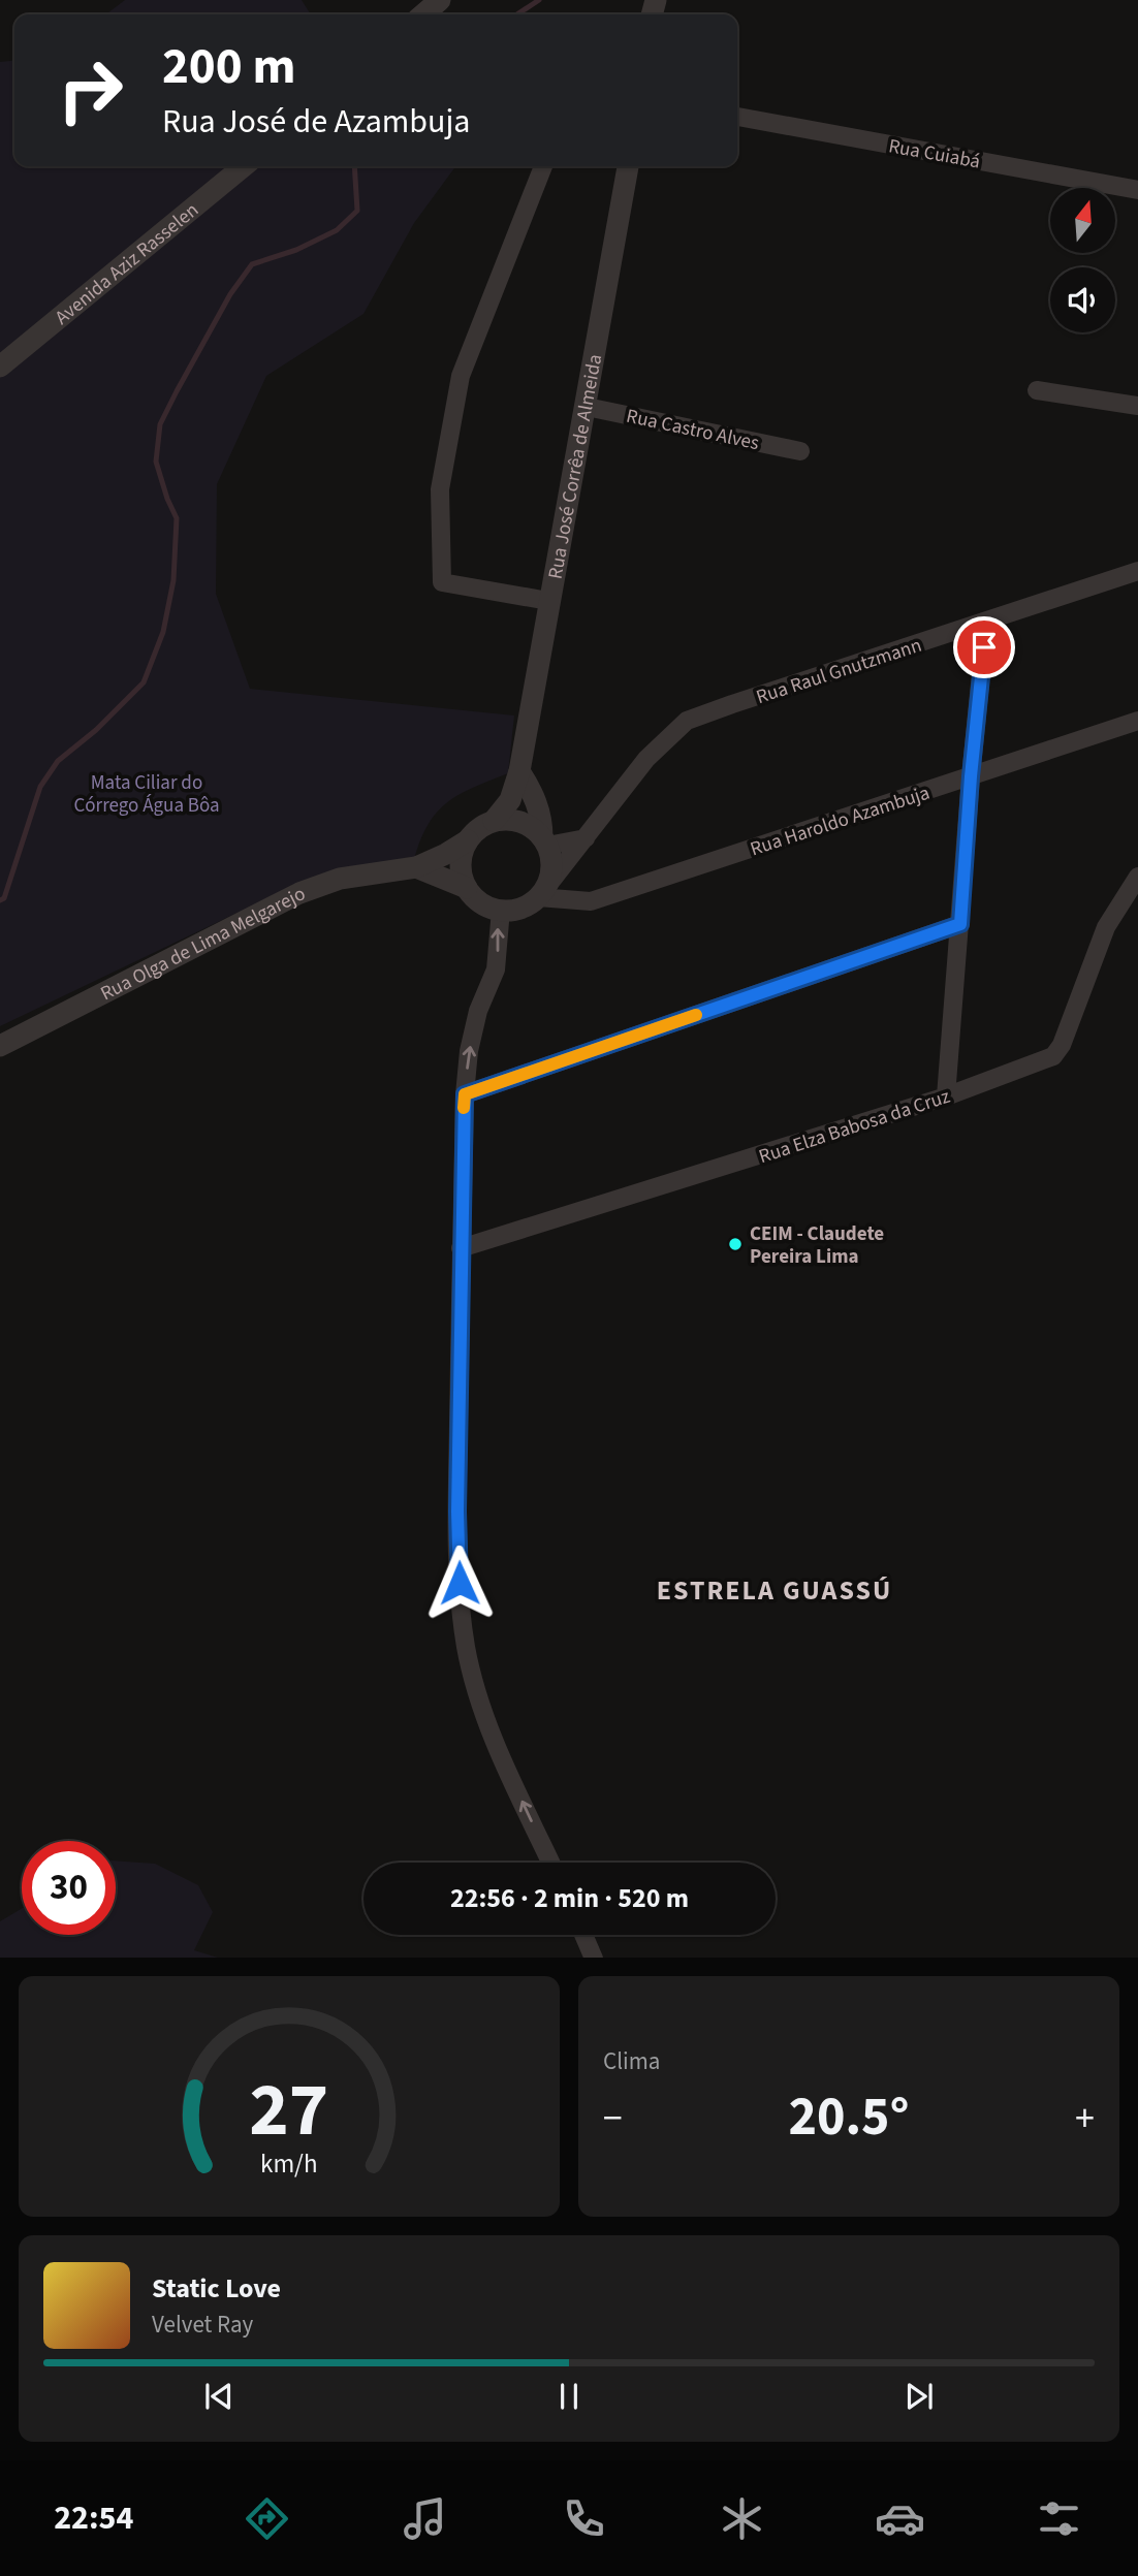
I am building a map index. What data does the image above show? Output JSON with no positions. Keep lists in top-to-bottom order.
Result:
{
  "streets": {
    "street": [
      "Rua Cuiabá",
      "Avenida Aziz Rasselen",
      "Rua Castro Alves",
      "Rua José Corrêa de Almeida",
      "Rua Raul Gnutzmann",
      "Rua Haroldo Azambuja",
      "Rua Olga de Lima Melgarejo",
      "Rua Elza Babosa da Cruz"
    ]
  },
  "crossings": [
    ["Rua Castro Alves", "Rua José Corrêa de Almeida"],
    ["Rua José Corrêa de Almeida", "Rua Raul Gnutzmann"],
    ["Rua José Corrêa de Almeida", "Rua Haroldo Azambuja"],
    ["Rua José Corrêa de Almeida", "Rua Olga de Lima Melgarejo"],
    ["Rua Raul Gnutzmann", "Rua Haroldo Azambuja"],
    ["Rua Raul Gnutzmann", "Rua Olga de Lima Melgarejo"],
    ["Rua Haroldo Azambuja", "Rua Olga de Lima Melgarejo"]
  ],
  "districts": ["ESTRELA GUASSÚ"],
  "parks": ["Mata Ciliar do Córrego Água Bôa"],
  "places": ["CEIM - Claudete Pereira Lima"],
  "north": "top",
  "page": {
    "turn": ["200 m", "Rua José de Azambuja"],
    "limit": "30",
    "trip": "22:56 · 2 min · 520 m",
    "tile": "Clima",
    "heat": ["−", "20.5°", "+"],
    "song": ["Static Love", "Velvet Ray"],
    "tabs": "22:54",
    "gauge": ["27", "km/h"]
  }
}
